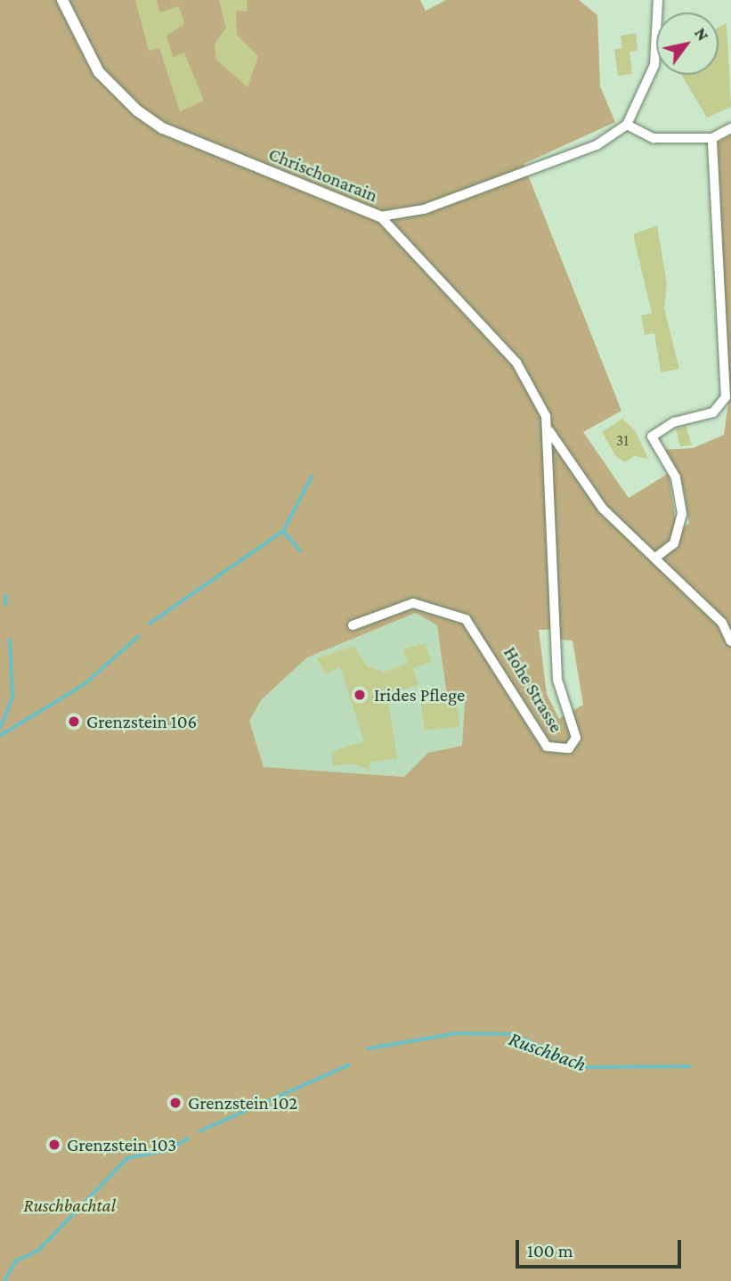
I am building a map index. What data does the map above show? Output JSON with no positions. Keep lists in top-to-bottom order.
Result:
{
  "streets": {
    "street": ["Chrischonarain", "Hohe Strasse"]
  },
  "crossings": [
    ["Chrischonarain", "Hohe Strasse"]
  ],
  "water": ["Ruschbach"],
  "parks": ["Ruschbachtal"],
  "places": [
    "Irides Pflege",
    "Grenzstein 106",
    "Grenzstein 102",
    "Grenzstein 103"
  ],
  "house_numbers": ["31"],
  "scale_bar": "100 m",
  "north": "top right"
}
